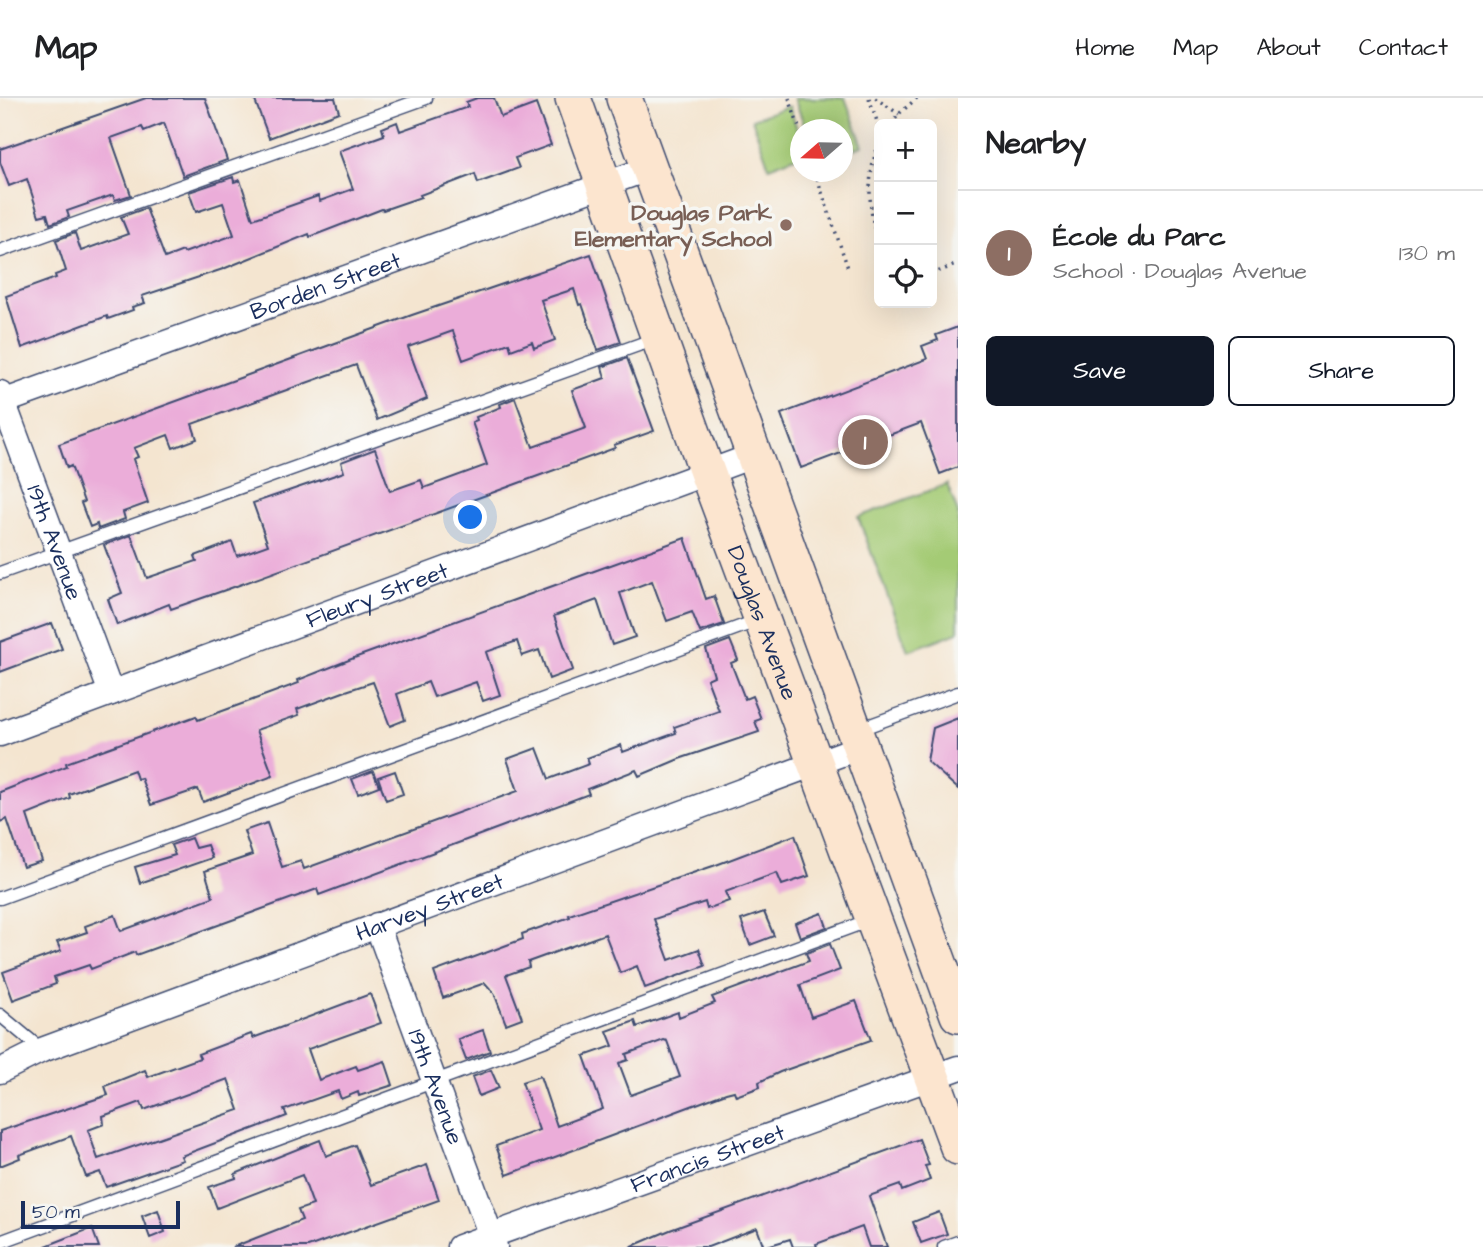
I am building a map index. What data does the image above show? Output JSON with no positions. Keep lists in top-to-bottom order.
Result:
{
  "streets": {
    "street": [
      "Borden Street",
      "19th Avenue",
      "Fleury Street",
      "Douglas Avenue",
      "Harvey Street",
      "Francis Street"
    ]
  },
  "crossings": [
    ["Borden Street", "19th Avenue"],
    ["Borden Street", "Douglas Avenue"],
    ["19th Avenue", "Fleury Street"],
    ["19th Avenue", "Harvey Street"],
    ["19th Avenue", "Francis Street"],
    ["Fleury Street", "Douglas Avenue"],
    ["Douglas Avenue", "Harvey Street"],
    ["Douglas Avenue", "Francis Street"]
  ],
  "places": ["Douglas Park Elementary School"],
  "scale_bar": "50 m",
  "north": "left",
  "page": {
    "header": "Map",
    "nav": [
      "Home",
      "Map",
      "About",
      "Contact"
    ],
    "heading": "Nearby",
    "map_buttons": ["+", "−"],
    "list": [
      {
        "mark": "1",
        "name": "École du Parc",
        "note": "School · Douglas Avenue",
        "value": "130 m"
      }
    ],
    "buttons": ["Save", "Share"],
    "pins": "1",
    "scale": "50 m"
  }
}
